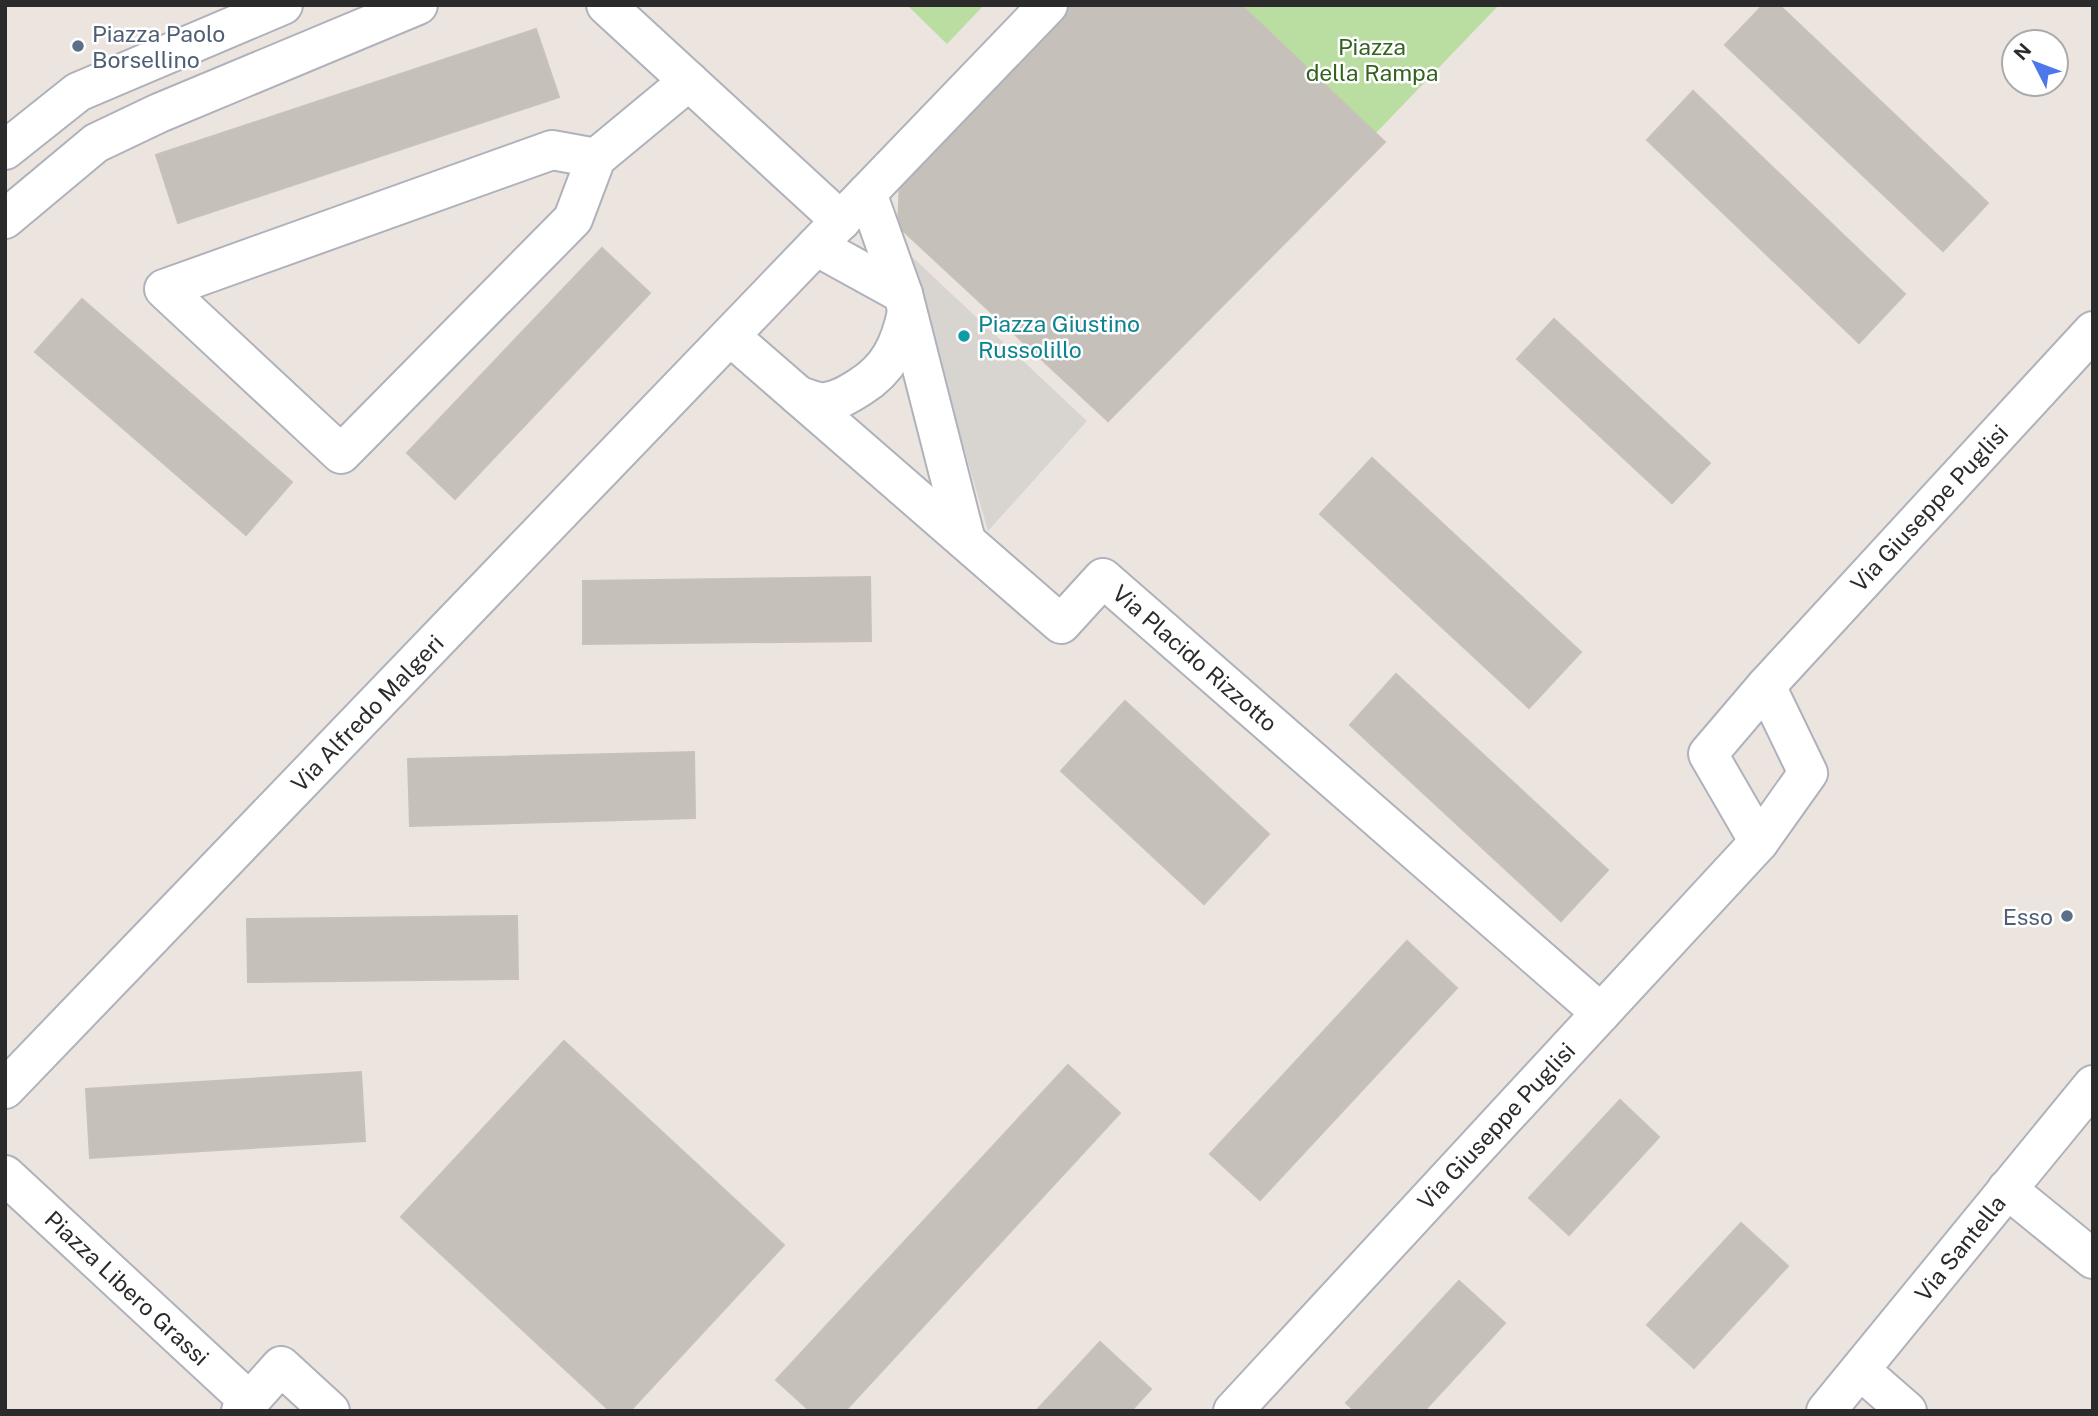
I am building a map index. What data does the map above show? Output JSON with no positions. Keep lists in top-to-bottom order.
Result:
{
  "streets": {
    "street": [
      "Via Giuseppe Puglisi",
      "Via Placido Rizzotto",
      "Via Alfredo Malgeri",
      "Via Santella",
      "Piazza Libero Grassi"
    ]
  },
  "crossings": [
    ["Via Giuseppe Puglisi", "Via Placido Rizzotto"],
    ["Via Placido Rizzotto", "Via Alfredo Malgeri"]
  ],
  "parks": ["Piazza della Rampa"],
  "places": ["Piazza Paolo Borsellino", "Piazza Giustino Russolillo", "Esso"],
  "north": "top left"
}
